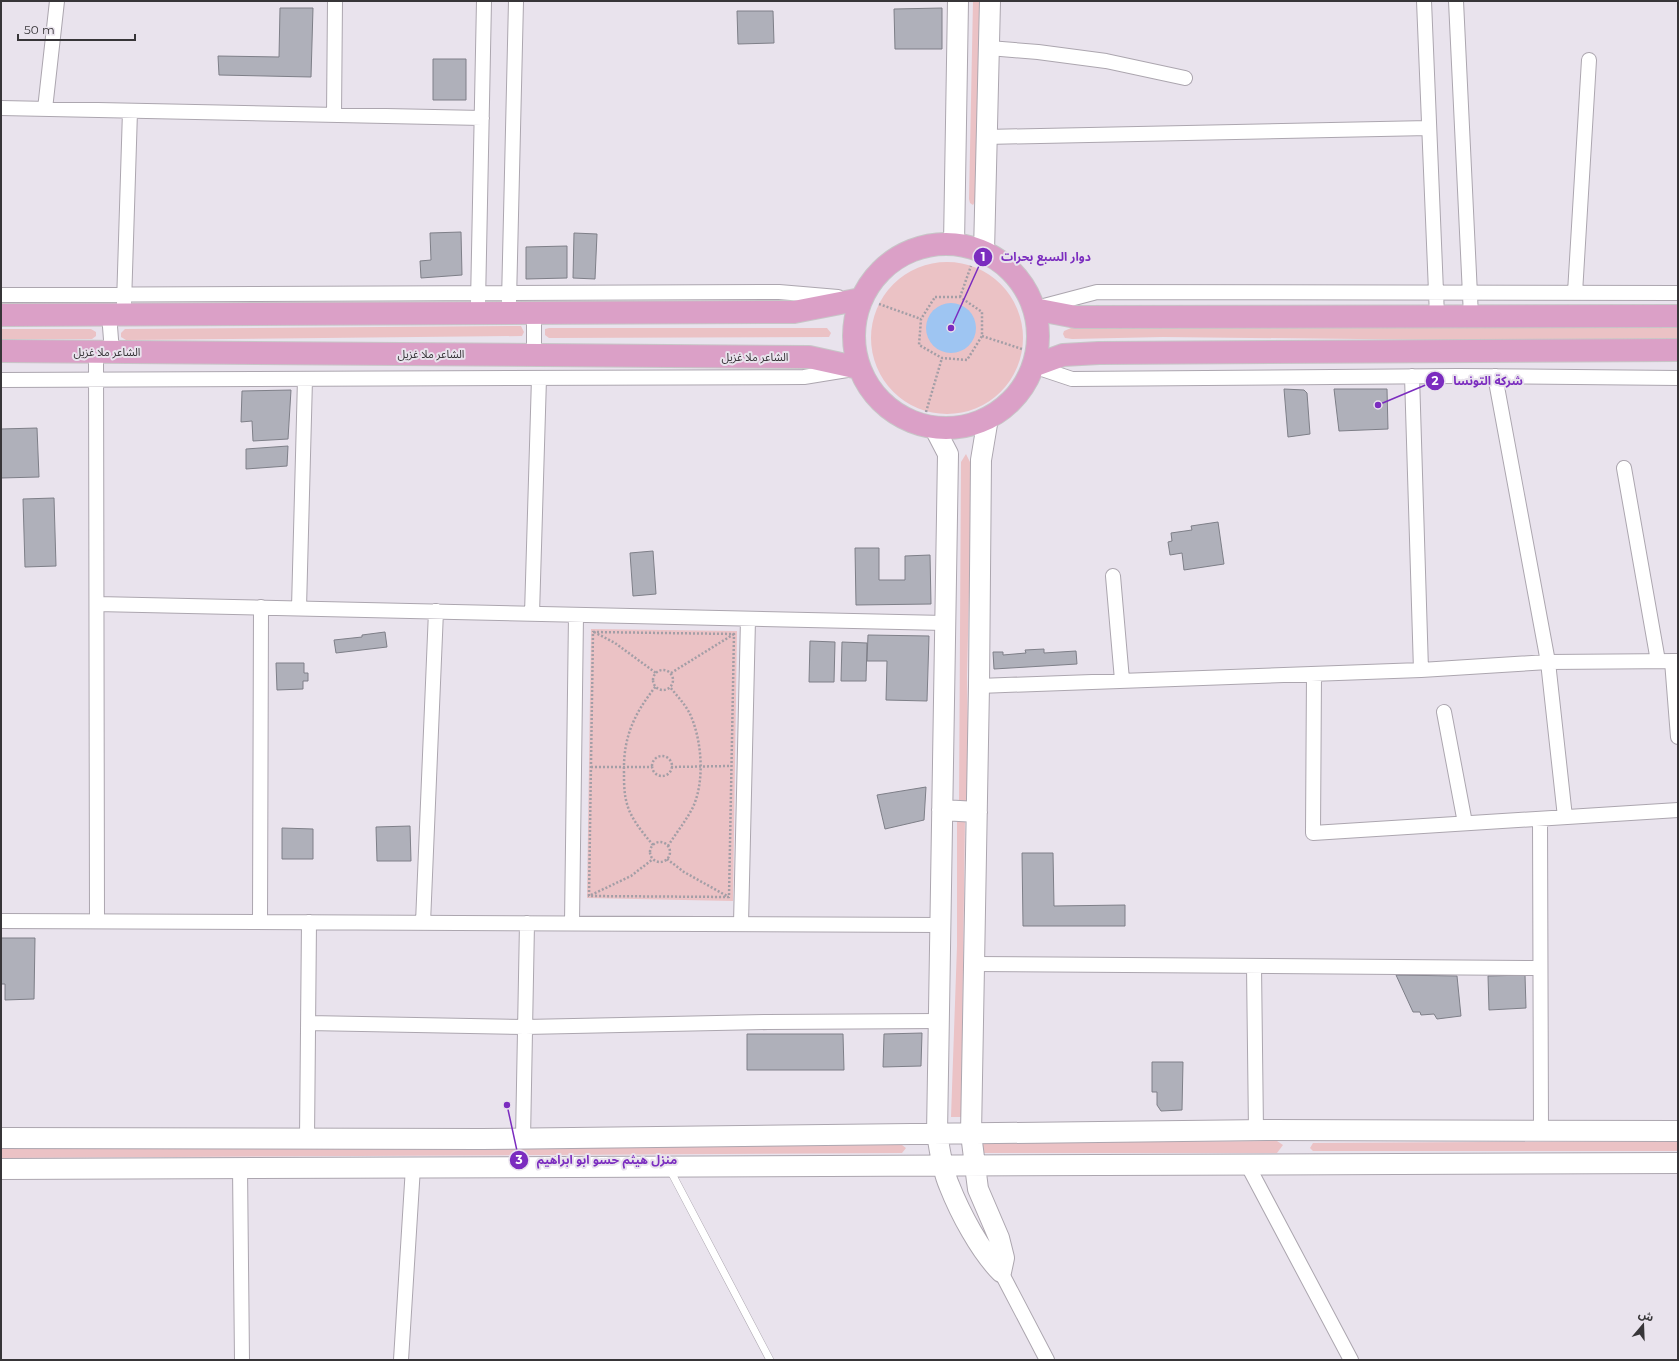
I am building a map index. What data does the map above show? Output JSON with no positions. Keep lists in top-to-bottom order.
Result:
{
  "streets": {
    "main road": ["الشاعر ملا غزيل"]
  },
  "places": ["دوار السبع بحرات", "شركة التونسا", "منزل هيثم حسو ابو ابراهيم"],
  "scale_bar": "50 m",
  "north": "top"
}
